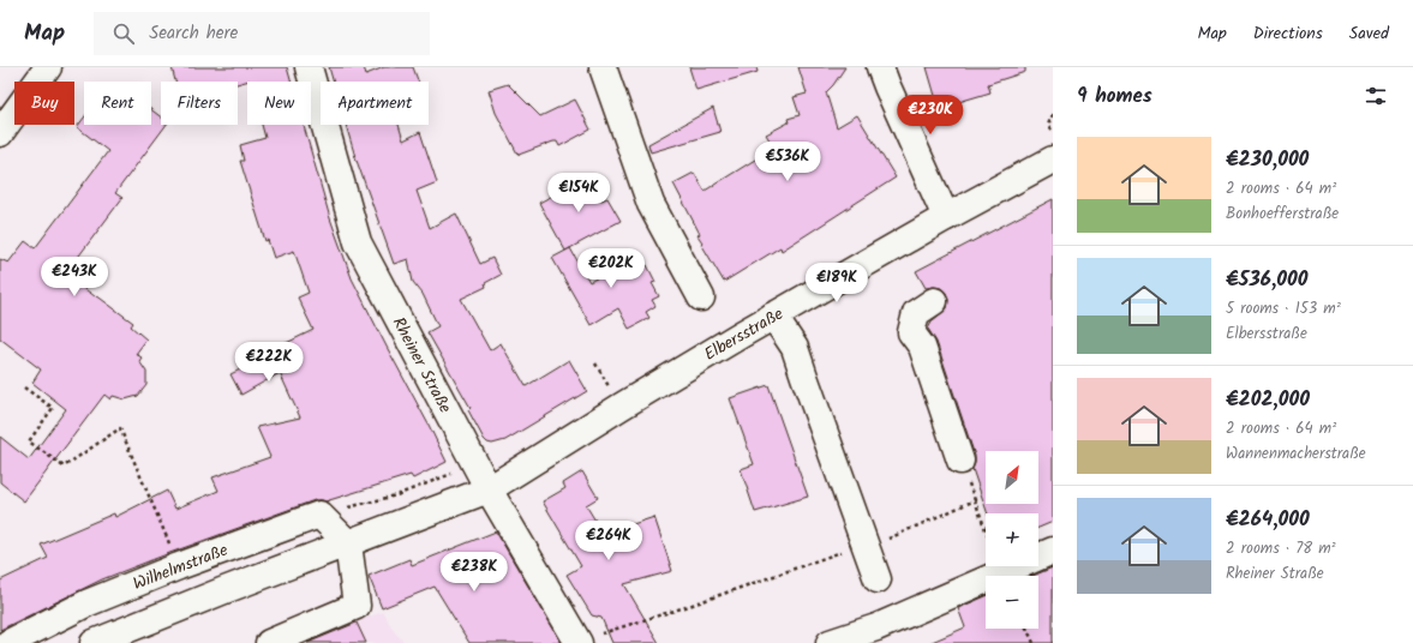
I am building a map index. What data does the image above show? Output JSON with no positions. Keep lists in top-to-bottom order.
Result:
{
  "streets": {
    "street": ["Elbersstraße", "Rheiner Straße", "Wilhelmstraße"]
  },
  "crossings": [
    ["Elbersstraße", "Rheiner Straße"]
  ],
  "north": "top right",
  "page": {
    "header": "Map",
    "search": "Search here",
    "nav": ["Map", "Directions", "Saved"],
    "heading": "9 homes",
    "chip": [
      "Buy",
      "Rent",
      "Filters",
      "New",
      "Apartment"
    ],
    "price": [
      "€230K",
      "€536K",
      "€154K",
      "€202K",
      "€243K",
      "€189K",
      "€222K",
      "€264K",
      "€238K"
    ],
    "list": [
      {
        "name": "€230,000",
        "note": "2 rooms · 64 m² · Bonhoefferstraße"
      },
      {
        "name": "€536,000",
        "note": "5 rooms · 153 m² · Elbersstraße"
      },
      {
        "name": "€202,000",
        "note": "2 rooms · 64 m² · Wannenmacherstraße"
      },
      {
        "name": "€264,000",
        "note": "2 rooms · 78 m² · Rheiner Straße"
      }
    ],
    "map_buttons": ["+", "−"]
  }
}
